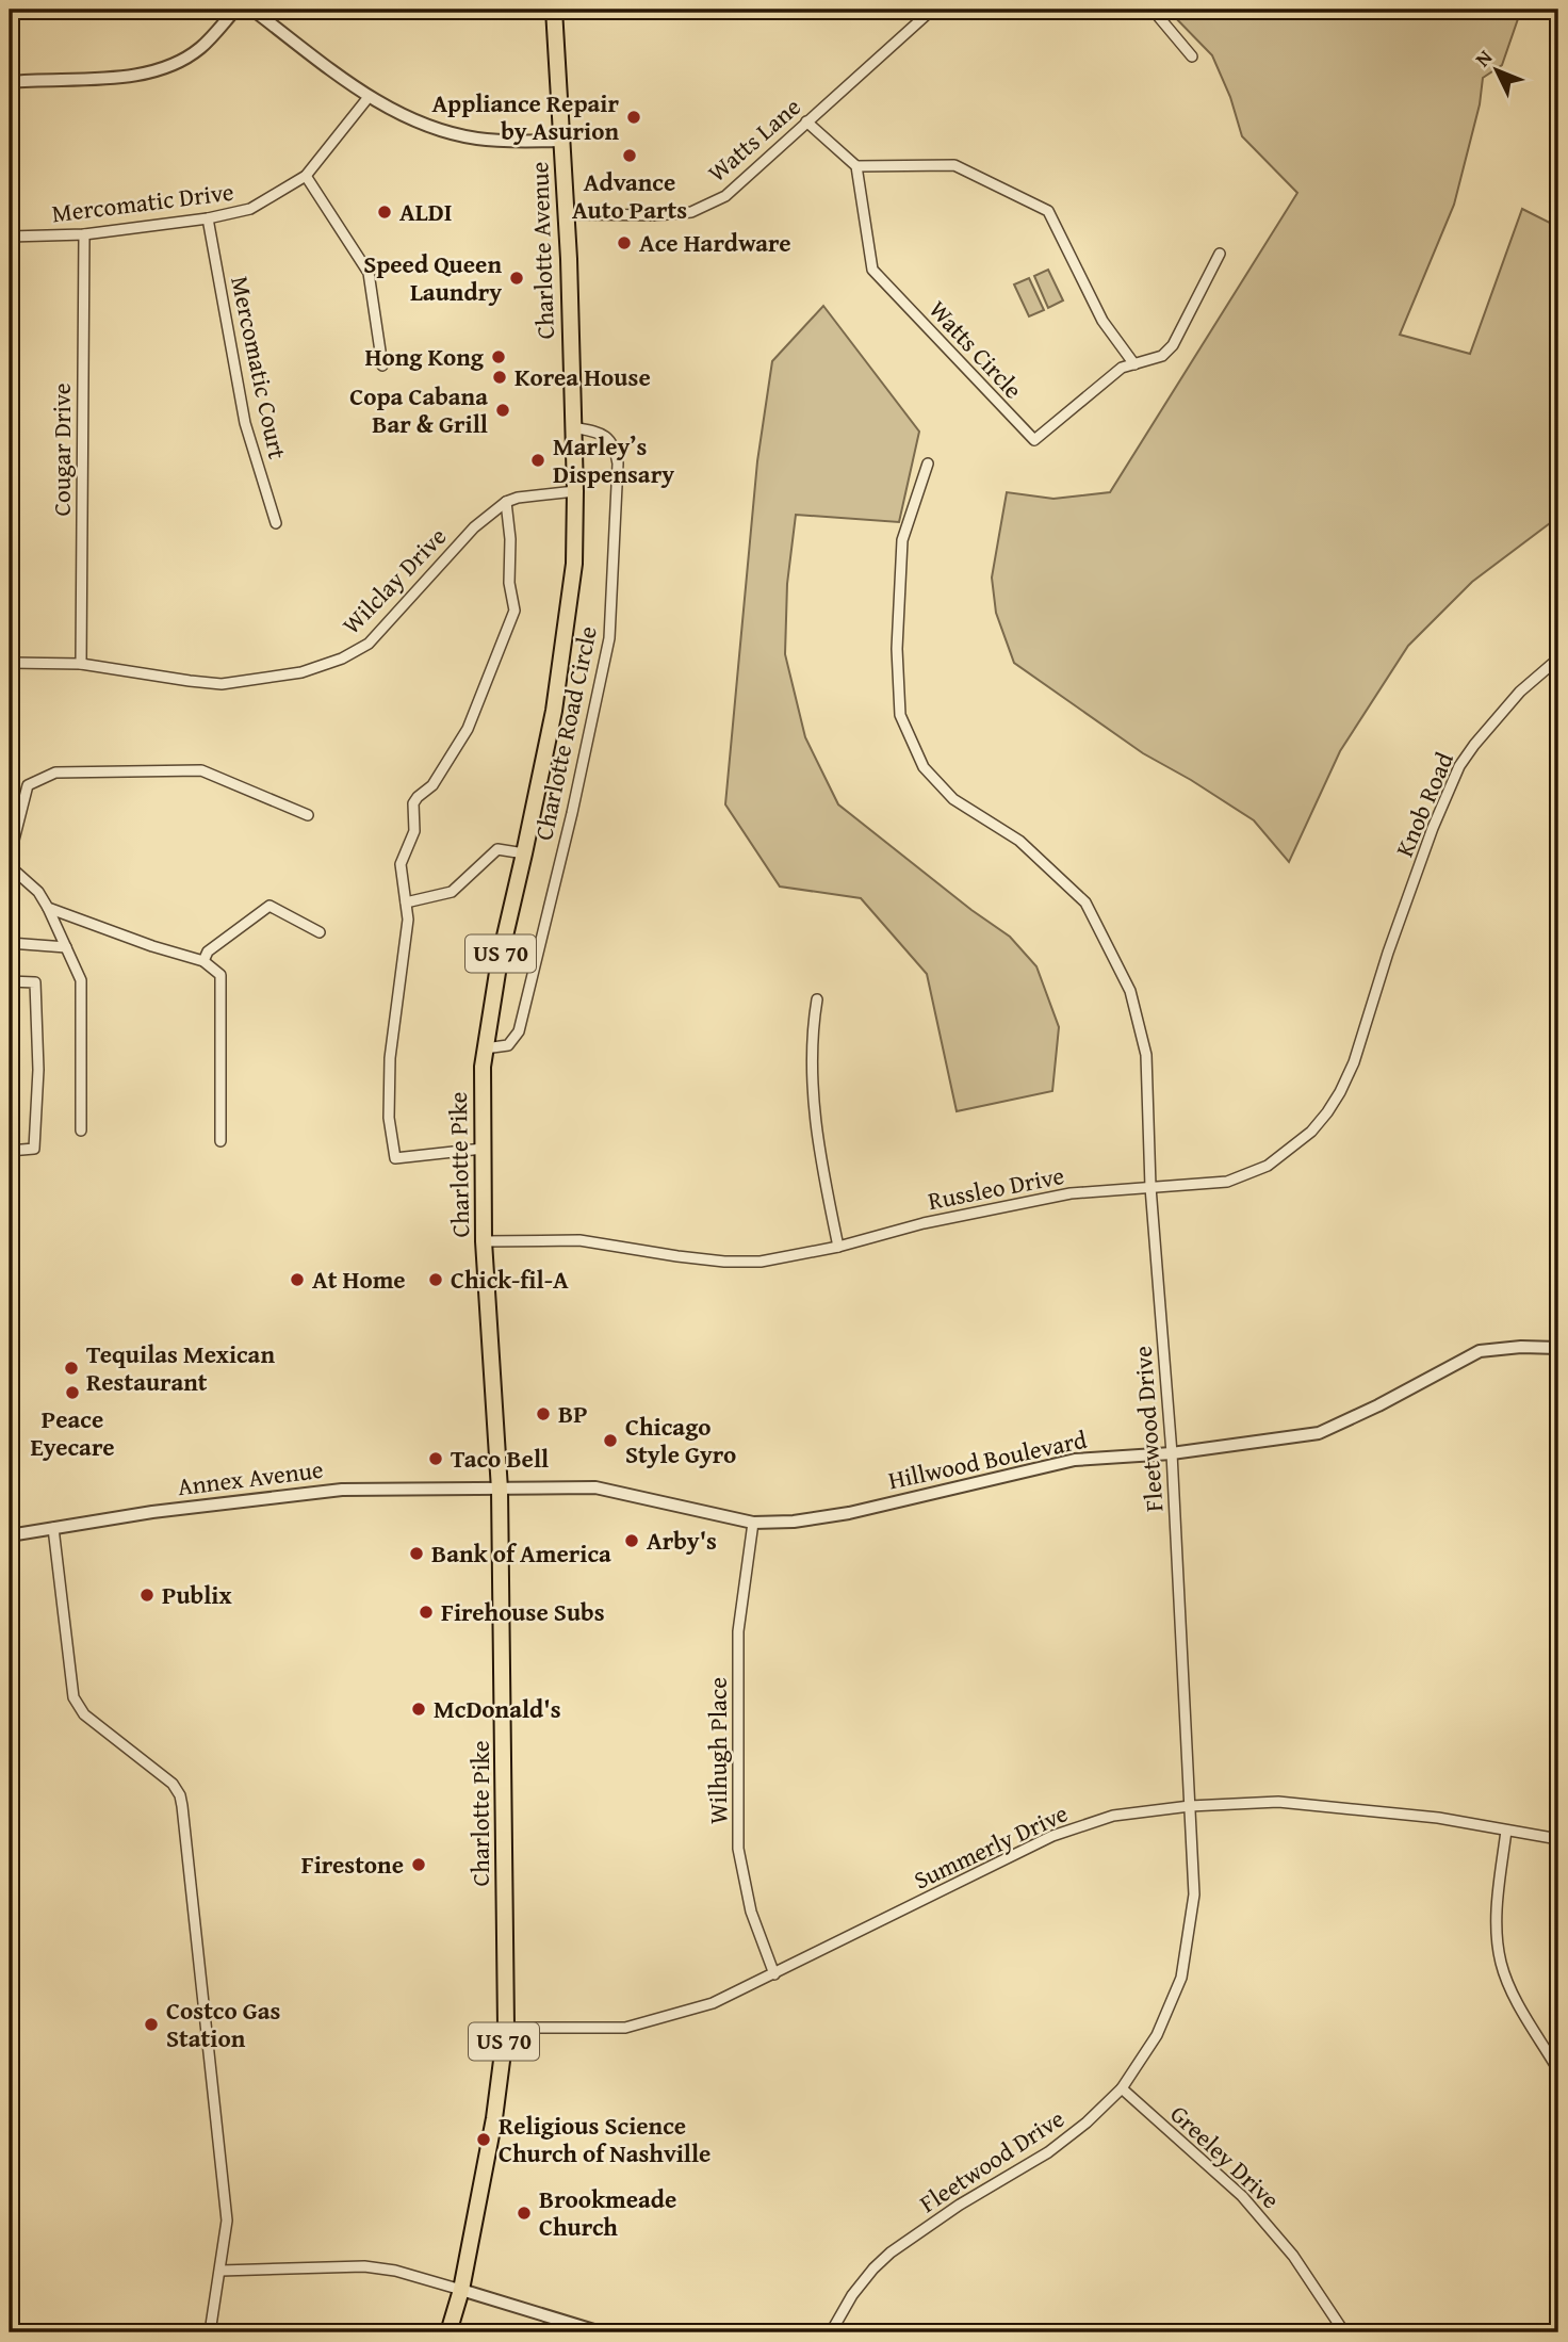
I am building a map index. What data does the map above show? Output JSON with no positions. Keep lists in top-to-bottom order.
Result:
{
  "streets": {
    "main road": ["Charlotte Avenue", "US 70", "Charlotte Pike"],
    "street": [
      "Watts Lane",
      "Mercomatic Drive",
      "Watts Circle",
      "Mercomatic Court",
      "Cougar Drive",
      "Wilclay Drive",
      "Charlotte Road Circle",
      "Knob Road",
      "Russleo Drive",
      "Fleetwood Drive",
      "Hillwood Boulevard",
      "Annex Avenue",
      "Wilhugh Place",
      "Summerly Drive",
      "Greeley Drive"
    ]
  },
  "crossings": [
    ["Watts Lane", "Charlotte Avenue"],
    ["Mercomatic Drive", "Mercomatic Court"],
    ["Mercomatic Drive", "Cougar Drive"],
    ["Charlotte Avenue", "Wilclay Drive"],
    ["Charlotte Avenue", "Charlotte Road Circle"],
    ["Charlotte Avenue", "Charlotte Pike"],
    ["Cougar Drive", "Wilclay Drive"],
    ["Wilclay Drive", "Charlotte Pike"],
    ["Charlotte Road Circle", "Charlotte Pike"],
    ["Knob Road", "Russleo Drive"],
    ["Charlotte Pike", "Russleo Drive"],
    ["Charlotte Pike", "Hillwood Boulevard"],
    ["Charlotte Pike", "Annex Avenue"],
    ["Charlotte Pike", "Summerly Drive"],
    ["Russleo Drive", "Fleetwood Drive"],
    ["Fleetwood Drive", "Hillwood Boulevard"],
    ["Fleetwood Drive", "Summerly Drive"],
    ["Fleetwood Drive", "Greeley Drive"],
    ["Hillwood Boulevard", "Annex Avenue"],
    ["Hillwood Boulevard", "Wilhugh Place"],
    ["Wilhugh Place", "Summerly Drive"]
  ],
  "places": [
    "Appliance Repair by Asurion",
    "Advance Auto Parts",
    "ALDI",
    "Ace Hardware",
    "Speed Queen Laundry",
    "Hong Kong",
    "Korea House",
    "Copa Cabana Bar & Grill",
    "Marley’s Dispensary",
    "At Home",
    "Chick-fil-A",
    "Tequilas Mexican Restaurant",
    "Peace Eyecare",
    "BP",
    "Chicago Style Gyro",
    "Taco Bell",
    "Arby's",
    "Bank of America",
    "Publix",
    "Firehouse Subs",
    "McDonald's",
    "Firestone",
    "Costco Gas Station",
    "Religious Science Church of Nashville",
    "Brookmeade Church"
  ],
  "north": "top left"
}
